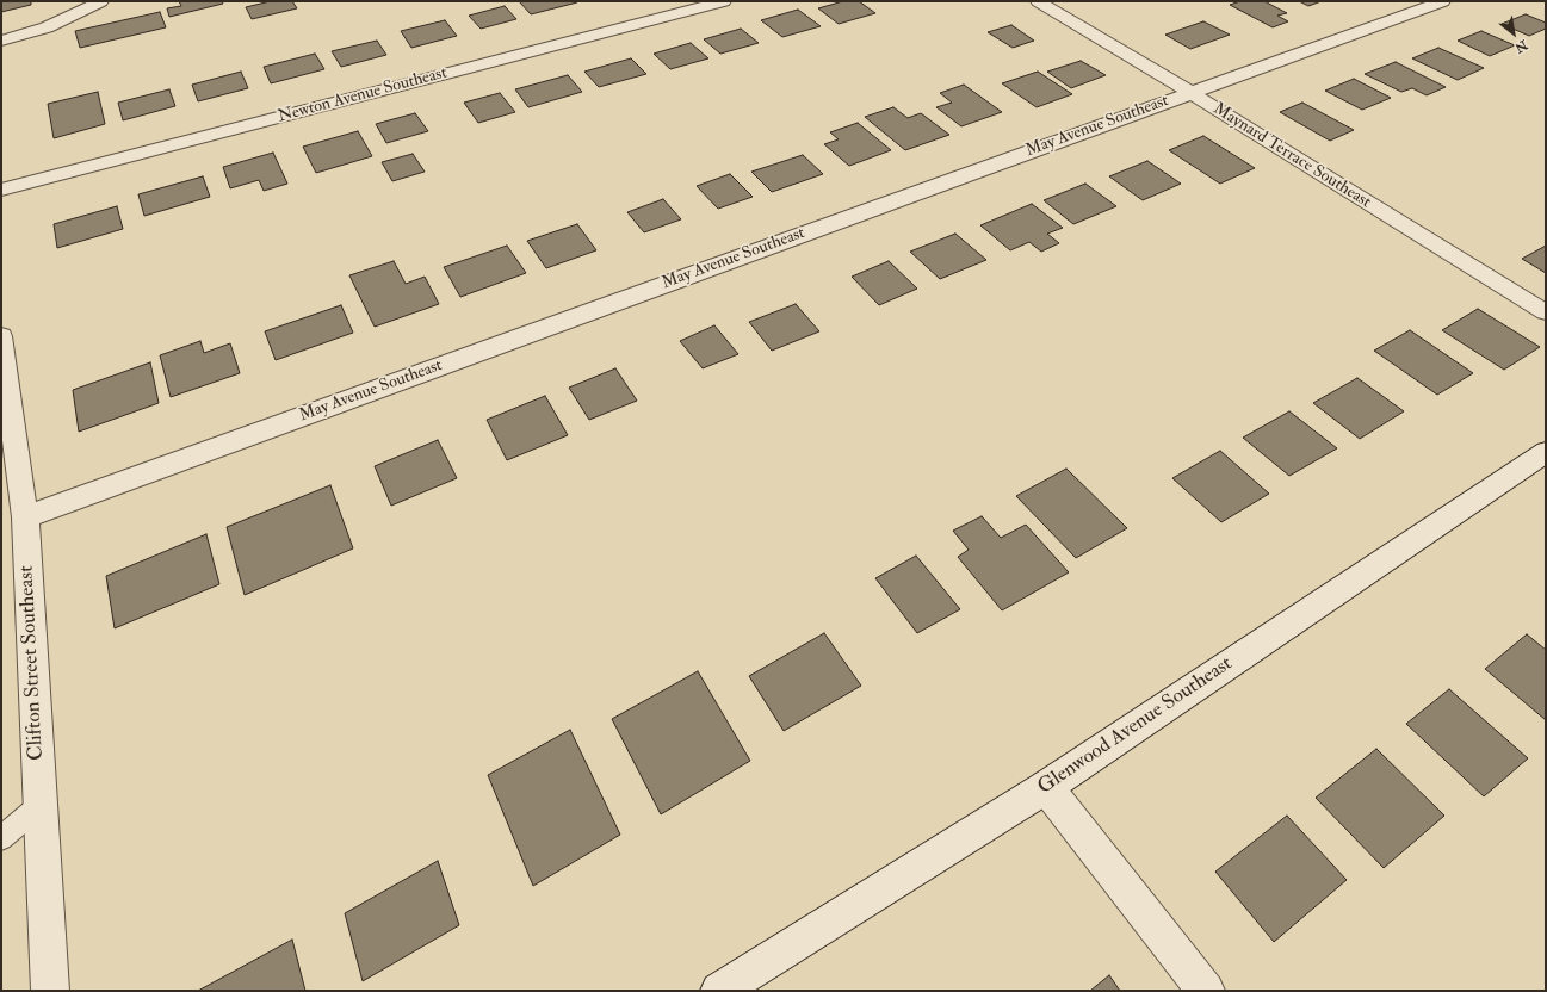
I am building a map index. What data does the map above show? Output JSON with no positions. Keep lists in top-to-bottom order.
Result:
{
  "streets": {
    "street": [
      "Newton Avenue Southeast",
      "May Avenue Southeast",
      "Maynard Terrace Southeast",
      "Clifton Street Southeast",
      "Glenwood Avenue Southeast"
    ]
  },
  "crossings": [
    ["May Avenue Southeast", "Maynard Terrace Southeast"],
    ["May Avenue Southeast", "Clifton Street Southeast"]
  ],
  "north": "bottom right"
}
